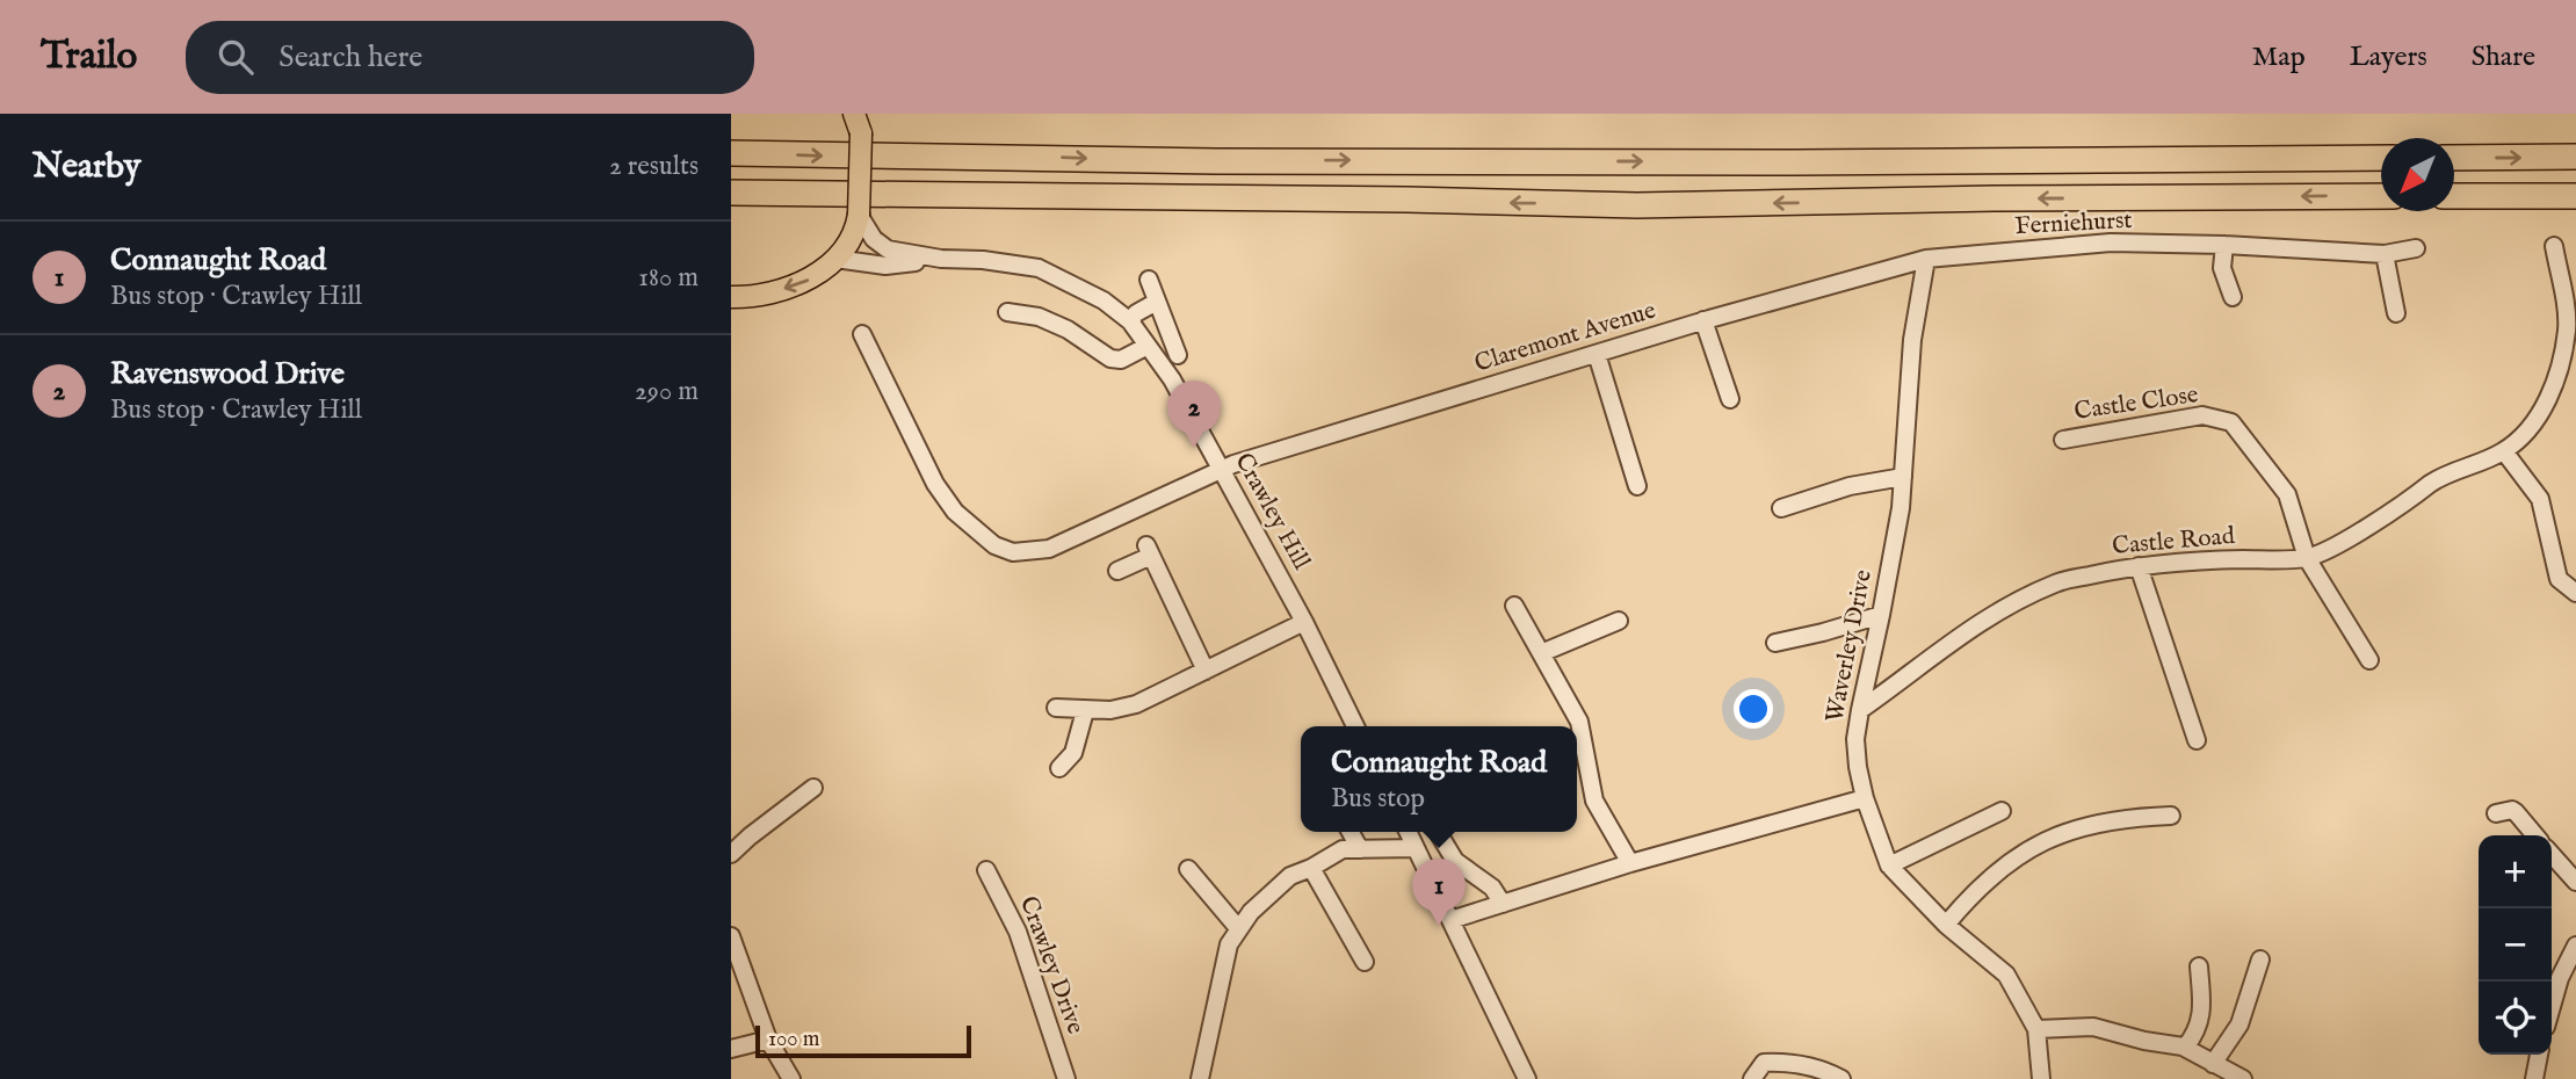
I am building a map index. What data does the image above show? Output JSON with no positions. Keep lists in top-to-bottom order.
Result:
{
  "streets": {
    "street": [
      "Ferniehurst",
      "Claremont Avenue",
      "Castle Close",
      "Crawley Hill",
      "Castle Road",
      "Waverley Drive",
      "Crawley Drive"
    ]
  },
  "crossings": [
    ["Ferniehurst", "Claremont Avenue"],
    ["Ferniehurst", "Waverley Drive"],
    ["Claremont Avenue", "Crawley Hill"],
    ["Claremont Avenue", "Waverley Drive"],
    ["Castle Close", "Castle Road"],
    ["Castle Road", "Waverley Drive"]
  ],
  "scale_bar": "100 m",
  "north": "bottom left",
  "page": {
    "header": "Trailo",
    "search": "Search here",
    "nav": ["Map", "Layers", "Share"],
    "heading": ["Nearby", "2 results"],
    "list": [
      {
        "mark": "1",
        "name": "Connaught Road",
        "note": "Bus stop · Crawley Hill",
        "value": "180 m"
      },
      {
        "mark": "2",
        "name": "Ravenswood Drive",
        "note": "Bus stop · Crawley Hill",
        "value": "290 m"
      }
    ],
    "pins": ["2", "1"],
    "popup": ["Connaught Road", "Bus stop"],
    "map_buttons": ["+", "−"],
    "scale": "100 m"
  }
}
